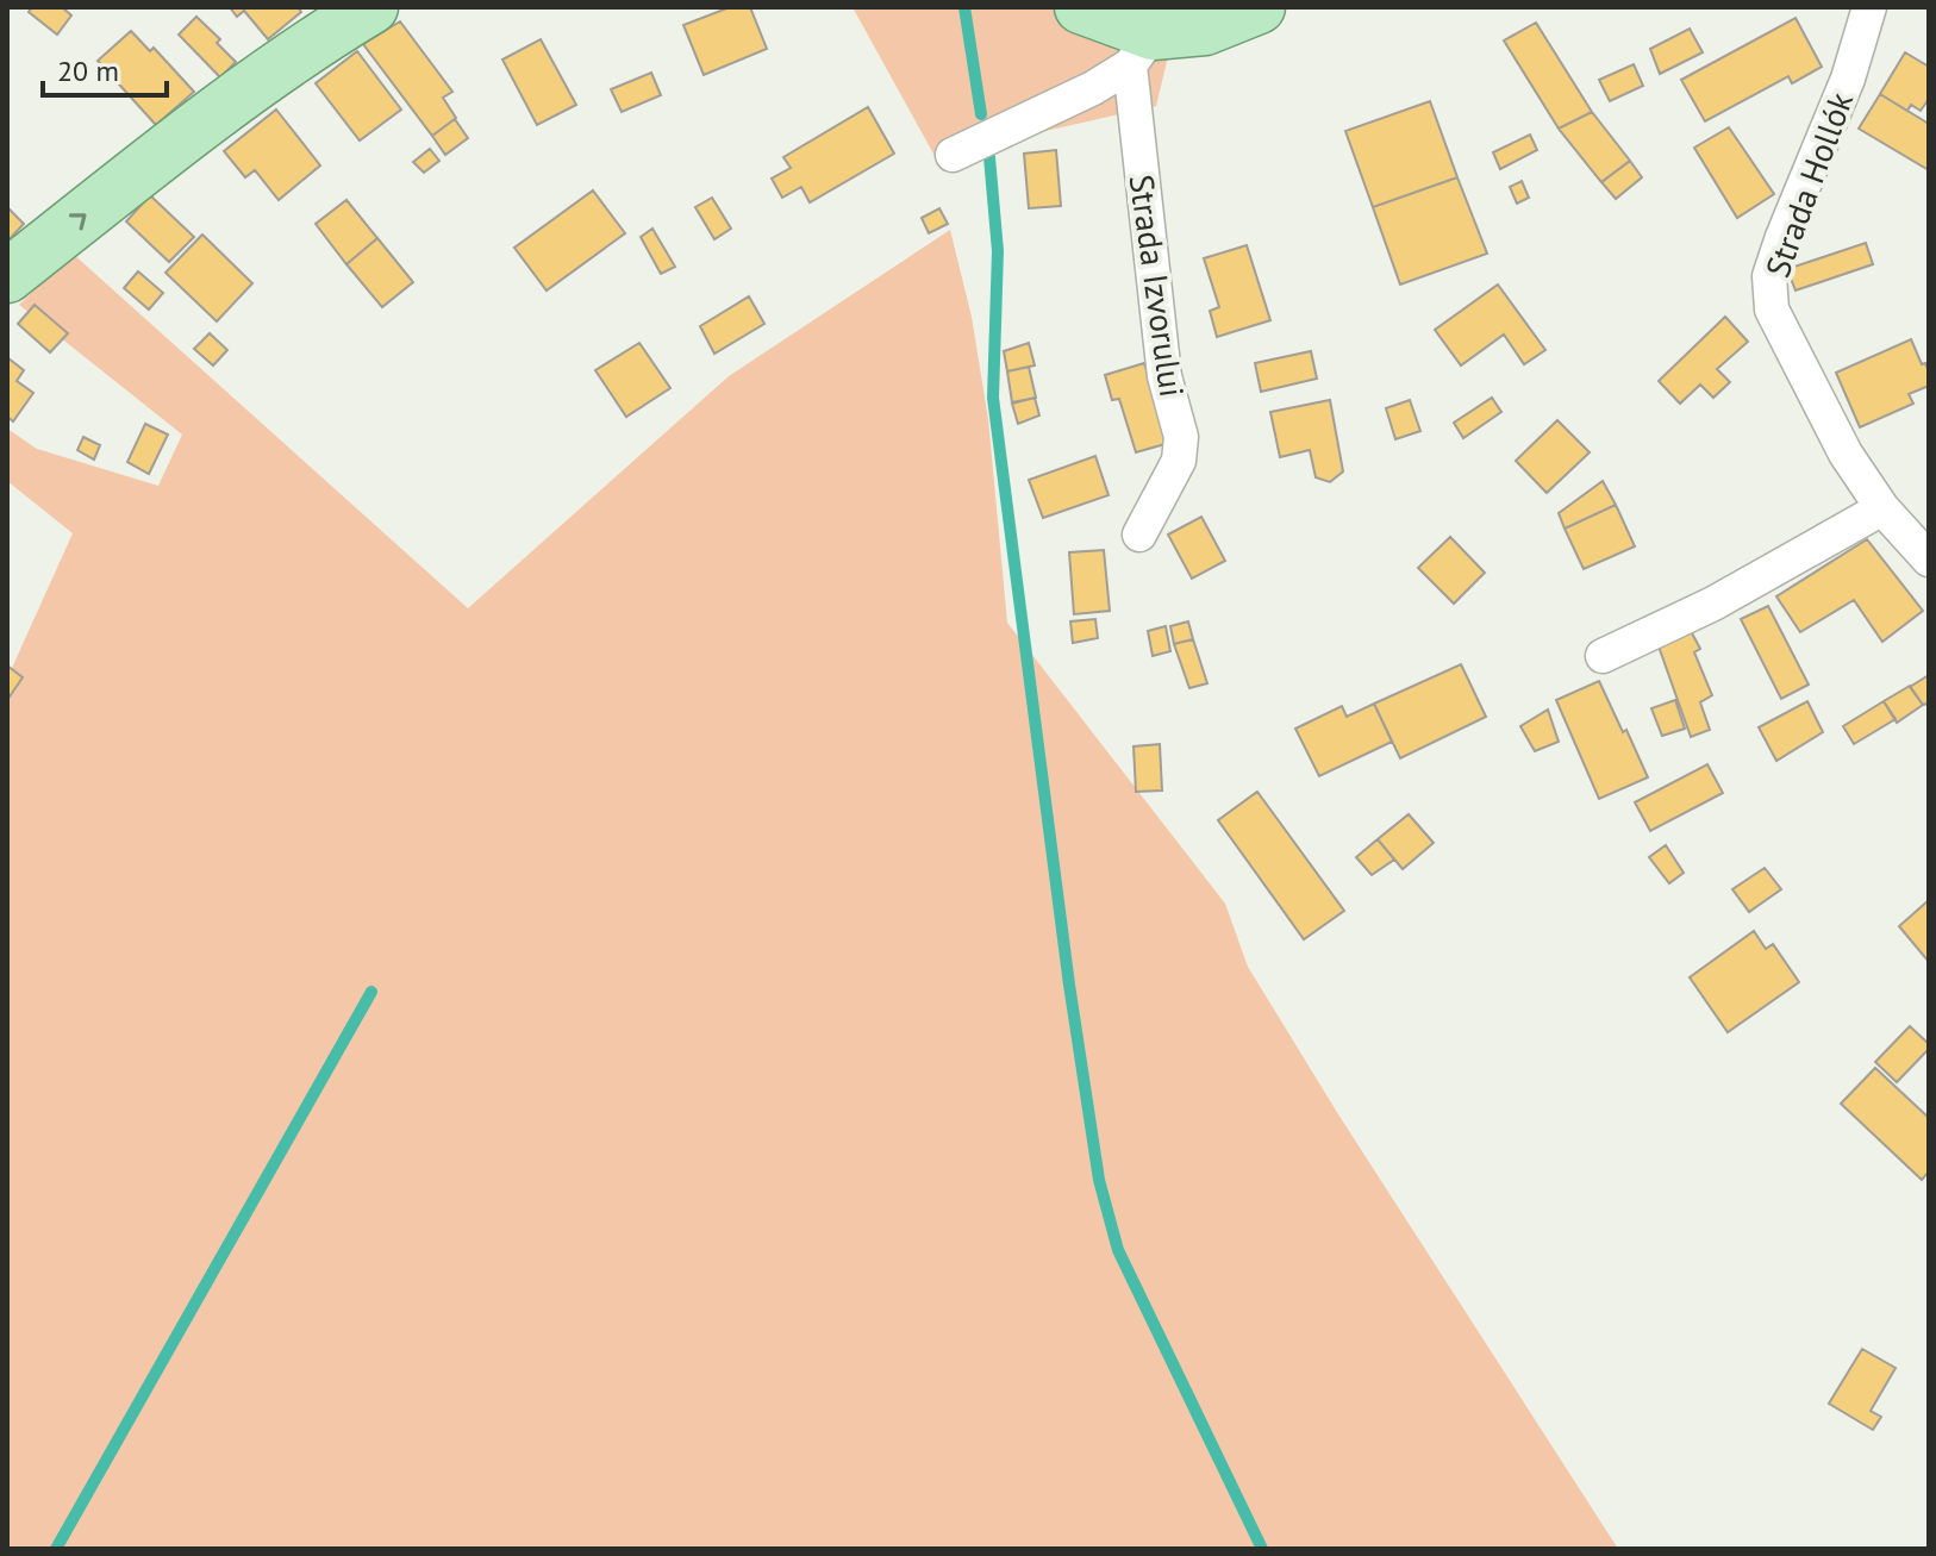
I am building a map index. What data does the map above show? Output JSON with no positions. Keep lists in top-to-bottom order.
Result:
{
  "streets": {
    "street": ["Strada Hollók", "Strada Izvorului"]
  },
  "scale_bar": "20 m"
}
